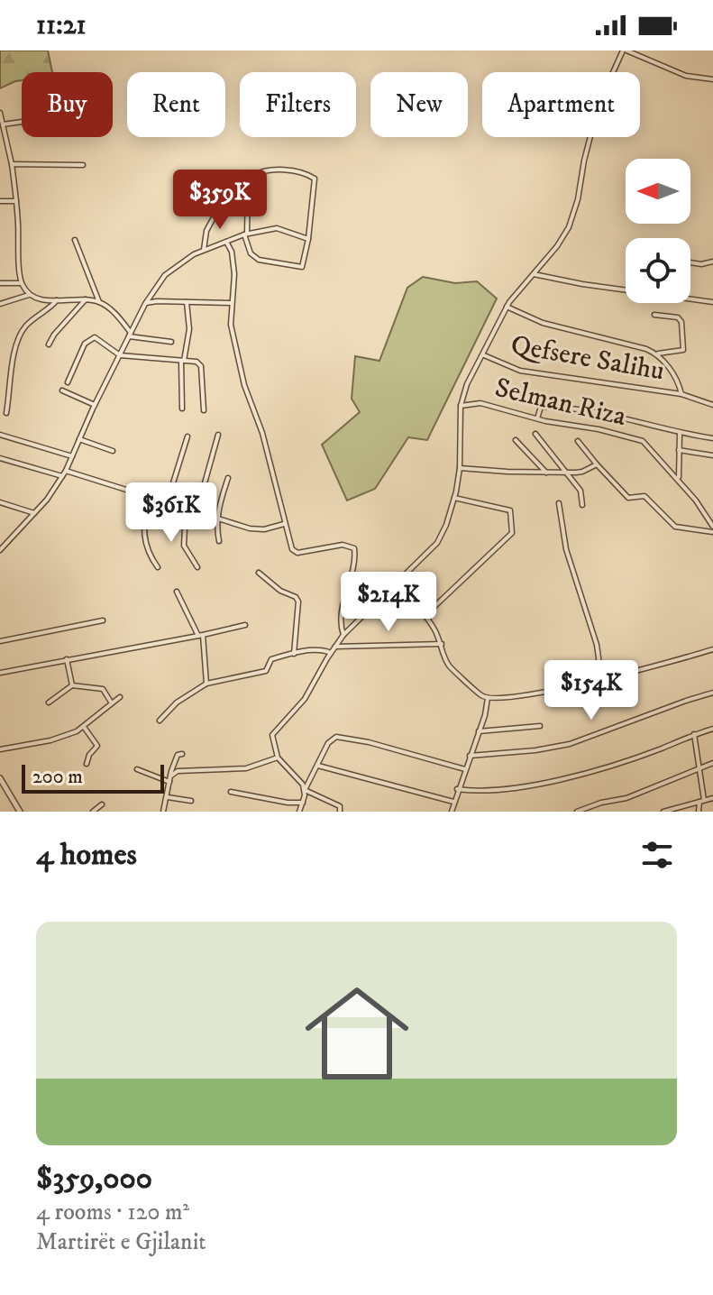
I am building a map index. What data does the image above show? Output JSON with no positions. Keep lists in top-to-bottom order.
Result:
{
  "streets": {
    "street": ["Qefsere Salihu", "Selman Riza"]
  },
  "crossings": [
    ["Qefsere Salihu", "Selman Riza"]
  ],
  "scale_bar": "200 m",
  "north": "left",
  "page": {
    "status": "11:21",
    "chip": [
      "Buy",
      "Rent",
      "Filters",
      "New",
      "Apartment"
    ],
    "price": [
      "$359K",
      "$361K",
      "$214K",
      "$154K"
    ],
    "scale": "200 m",
    "heading": "4 homes",
    "list": [
      {
        "name": "$359,000",
        "note": "4 rooms · 120 m² · Martirët e Gjilanit"
      }
    ]
  }
}
